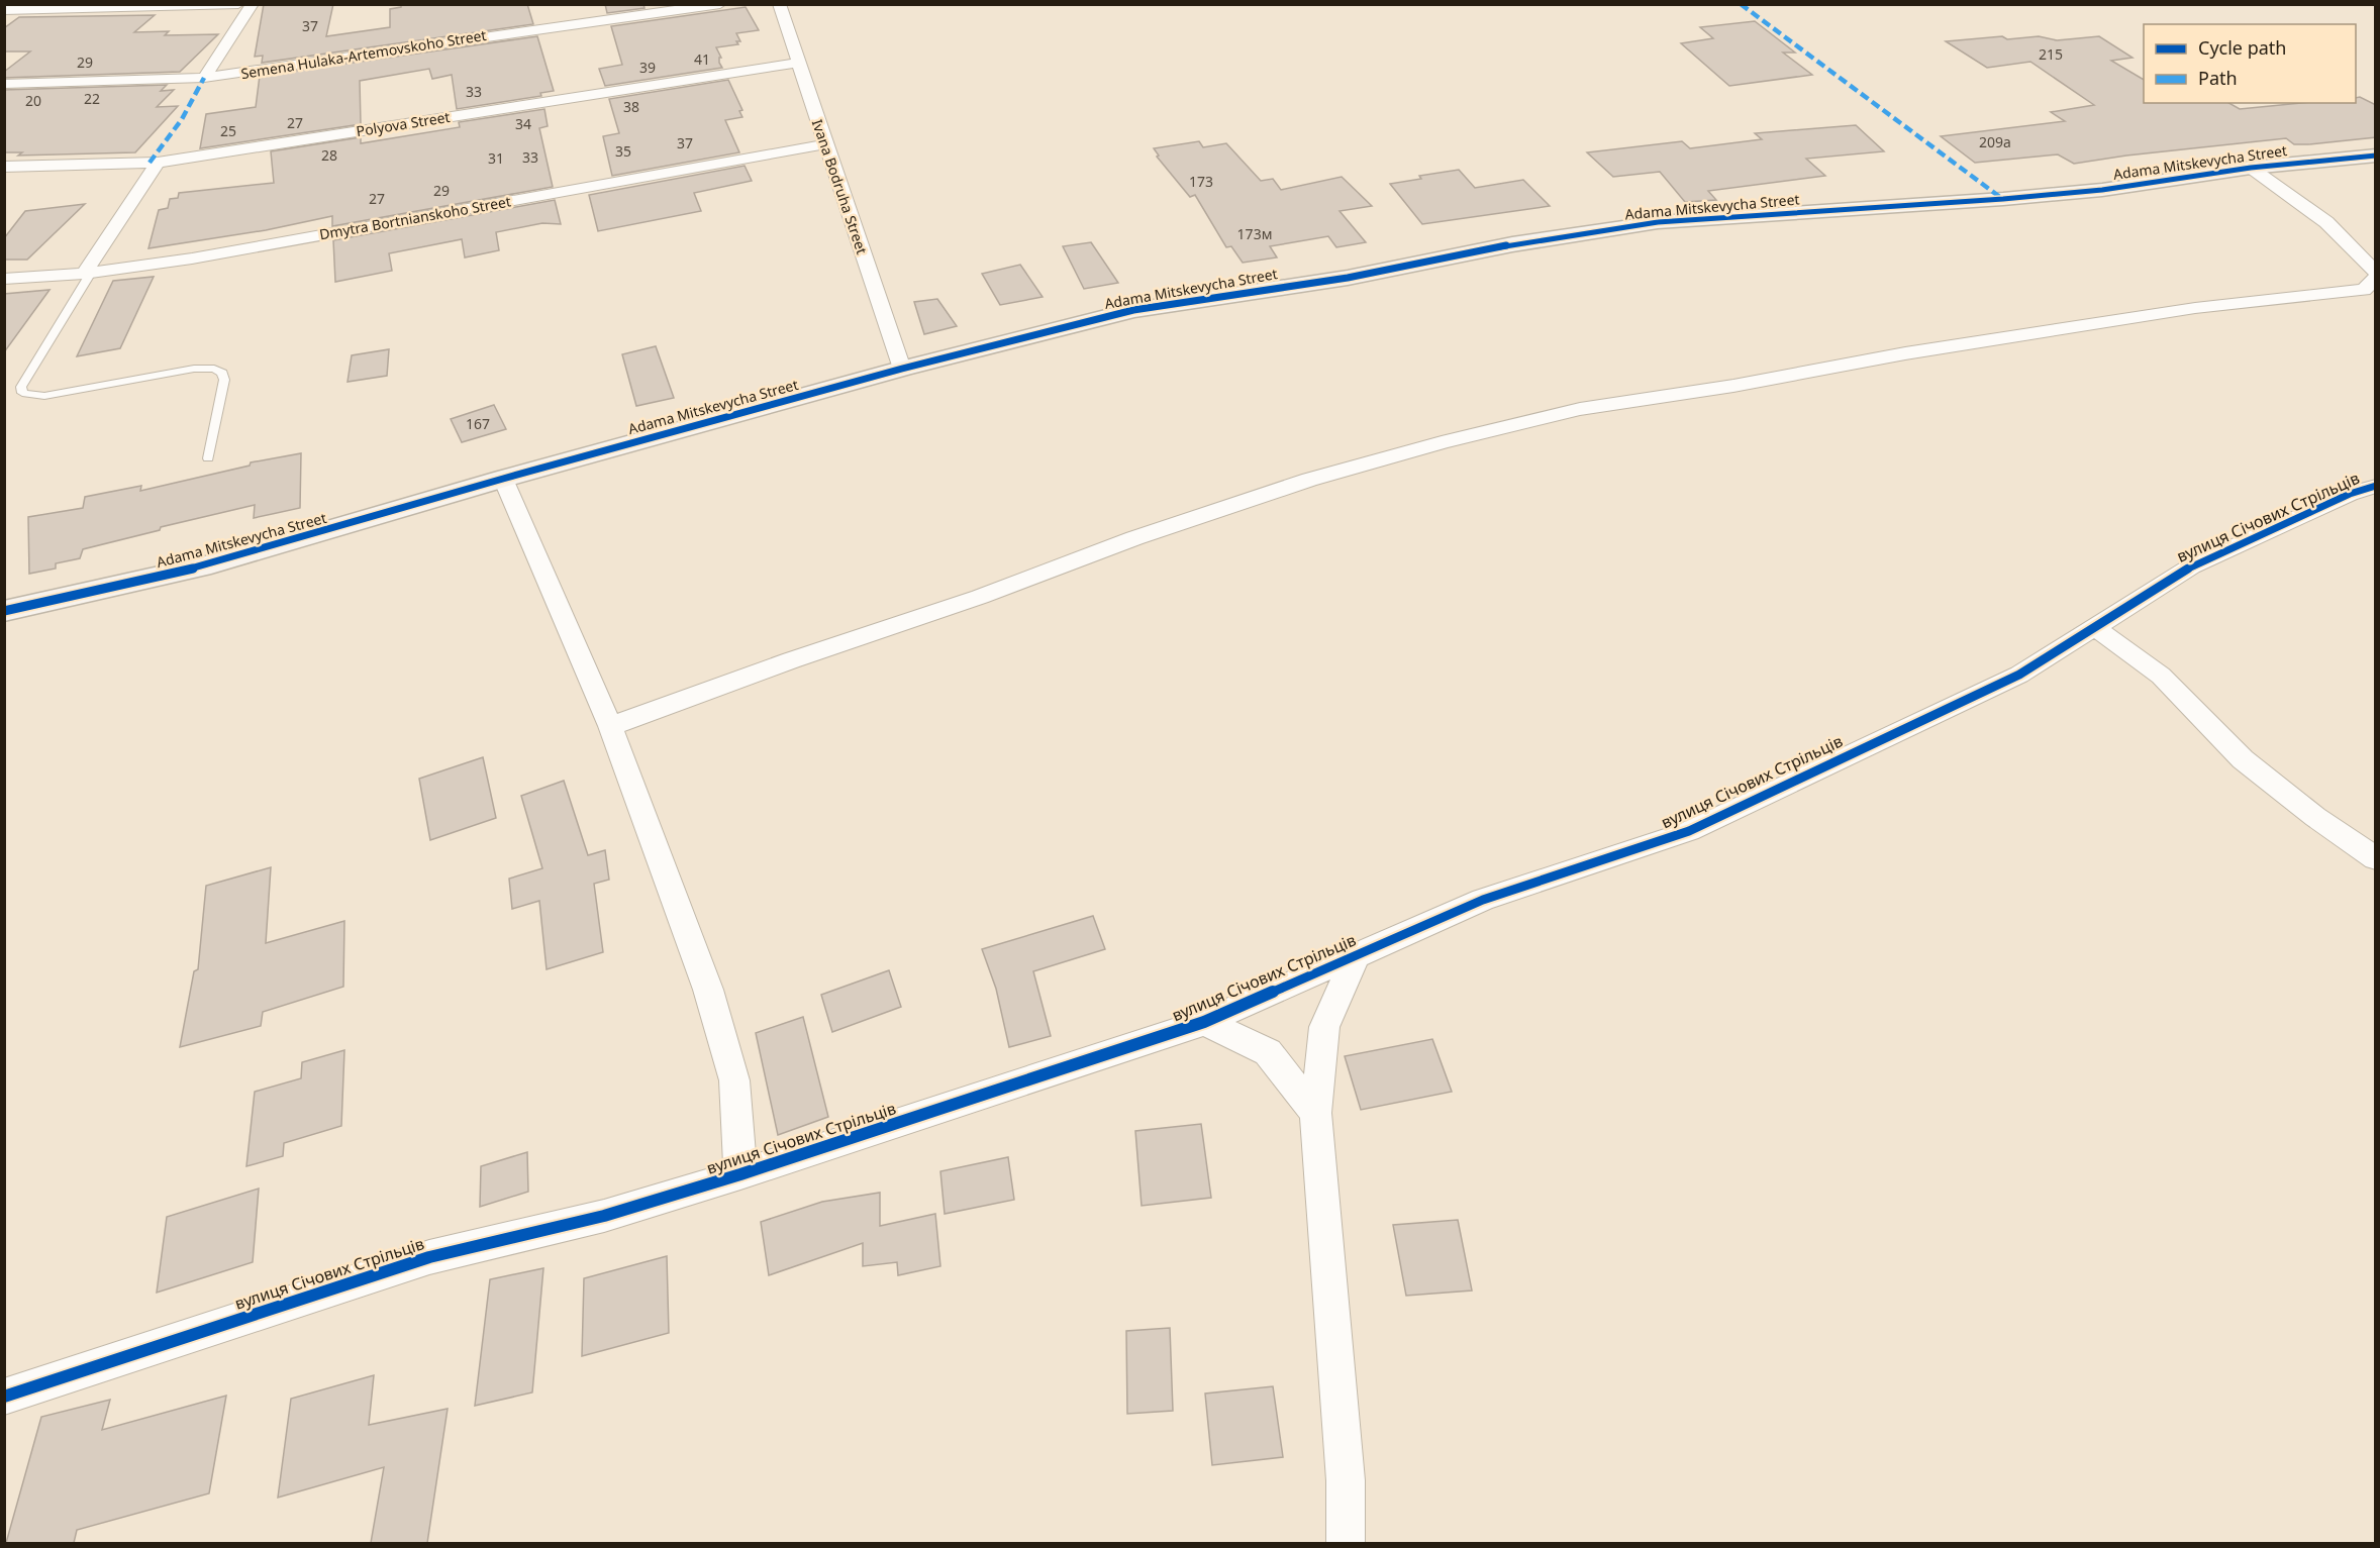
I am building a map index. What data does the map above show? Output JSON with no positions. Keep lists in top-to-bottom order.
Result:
{
  "streets": {
    "street": [
      "Semena Hulaka-Artemovskoho Street",
      "Polyova Street",
      "Adama Mitskevycha Street",
      "Ivana Bodruha Street",
      "Dmytra Bortnianskoho Street",
      "вулиця Січових Стрільців"
    ]
  },
  "crossings": [
    ["Polyova Street", "Ivana Bodruha Street"],
    ["Adama Mitskevycha Street", "Ivana Bodruha Street"],
    ["Ivana Bodruha Street", "Dmytra Bortnianskoho Street"]
  ],
  "house_numbers": [
    "37",
    "215",
    "41",
    "29",
    "39",
    "33",
    "22",
    "20",
    "38",
    "27",
    "34",
    "25",
    "209а",
    "37",
    "35",
    "28",
    "33",
    "31",
    "173",
    "29",
    "27",
    "173м",
    "167"
  ],
  "legend": ["Cycle path", "Path"]
}
